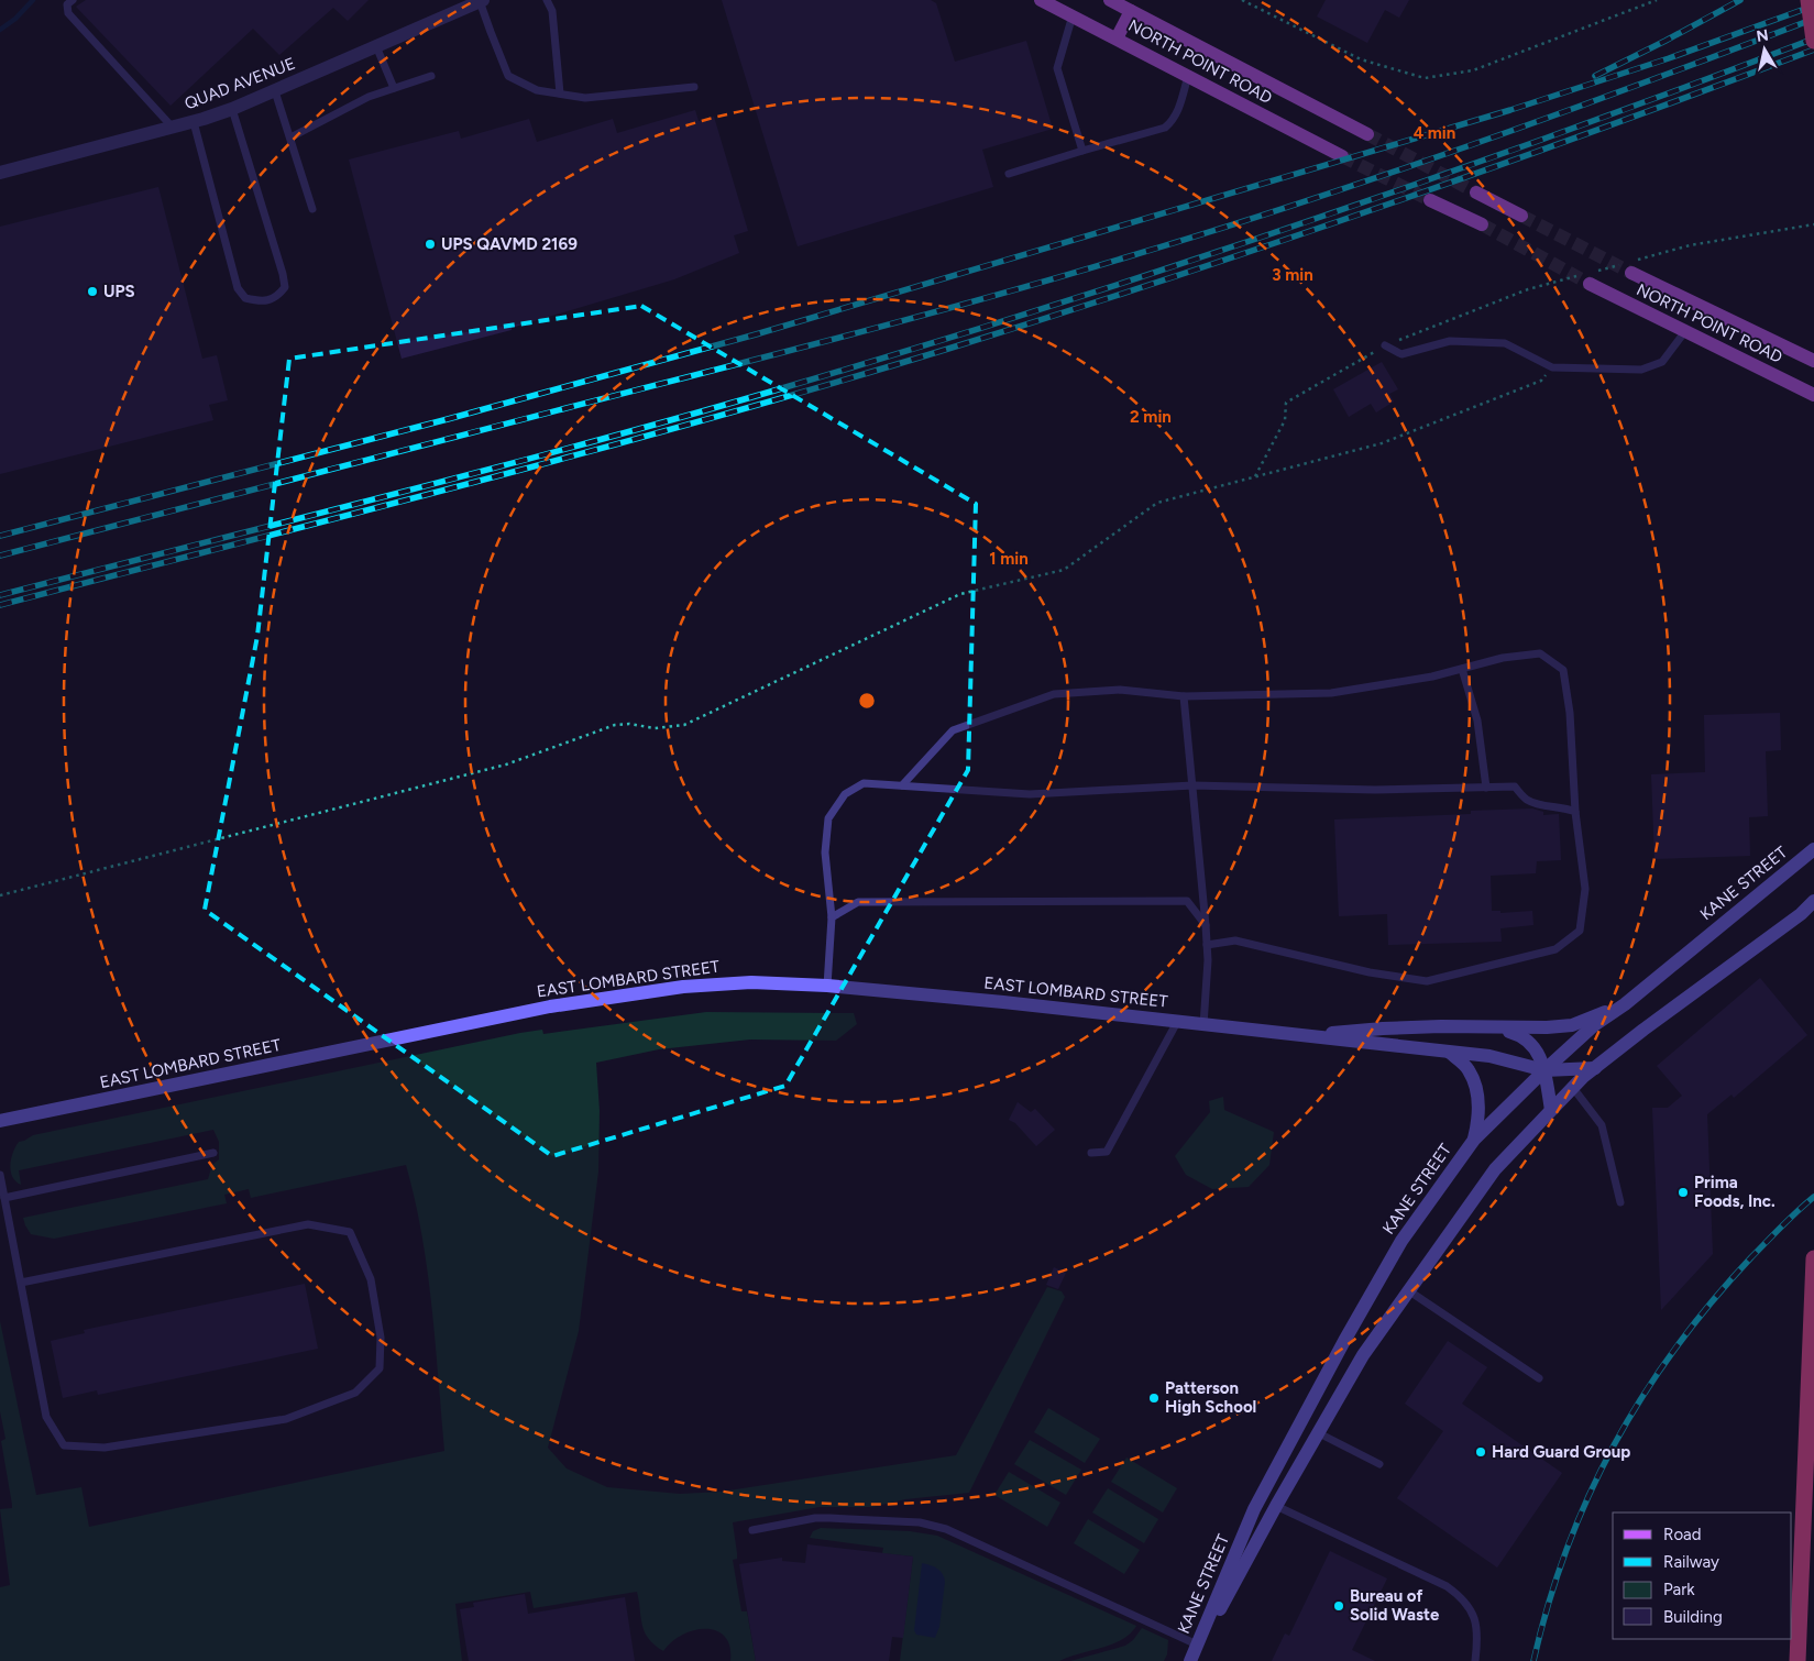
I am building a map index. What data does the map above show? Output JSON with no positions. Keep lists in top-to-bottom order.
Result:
{
  "streets": {
    "main road": ["NORTH POINT ROAD", "KANE STREET", "EAST LOMBARD STREET"],
    "street": ["QUAD AVENUE"]
  },
  "crossings": [
    ["KANE STREET", "EAST LOMBARD STREET"]
  ],
  "places": [
    "UPS QAVMD 2169",
    "UPS",
    "Prima Foods, Inc.",
    "Patterson High School",
    "Hard Guard Group",
    "Bureau of Solid Waste"
  ],
  "legend": [
    "Road",
    "Railway",
    "Park",
    "Building"
  ],
  "north": "top",
  "rings": [
    "4 min",
    "3 min",
    "2 min",
    "1 min"
  ]
}
